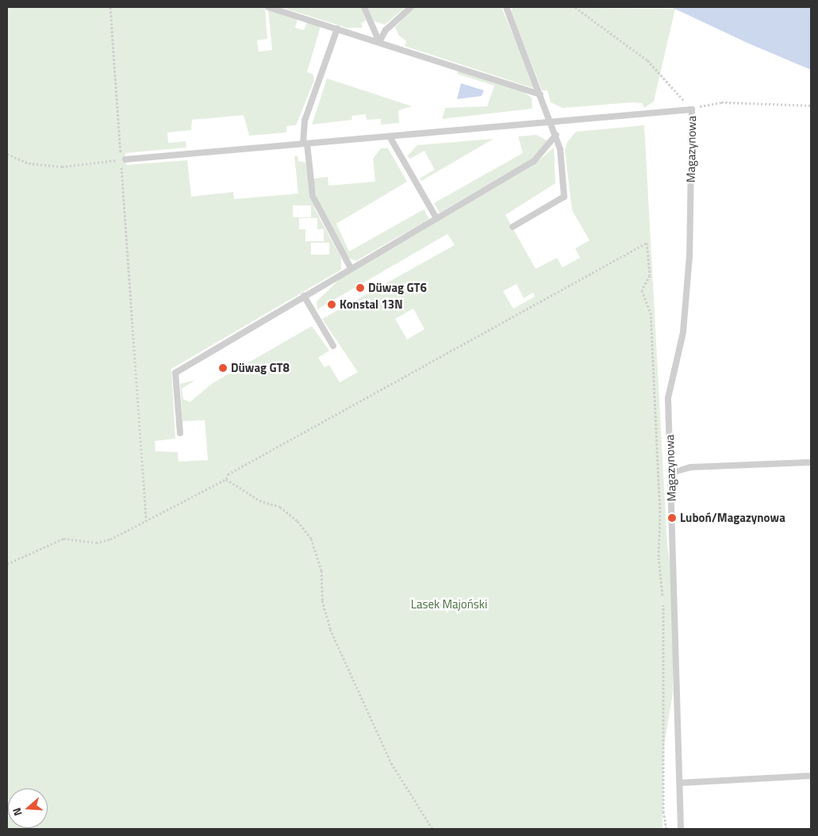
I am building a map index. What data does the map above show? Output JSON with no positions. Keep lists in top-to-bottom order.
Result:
{
  "streets": {
    "lane": ["Magazynowa"]
  },
  "parks": ["Lasek Majoński"],
  "places": [
    "Düwag GT6",
    "Konstal 13N",
    "Düwag GT8",
    "Luboń/Magazynowa"
  ],
  "north": "left"
}
